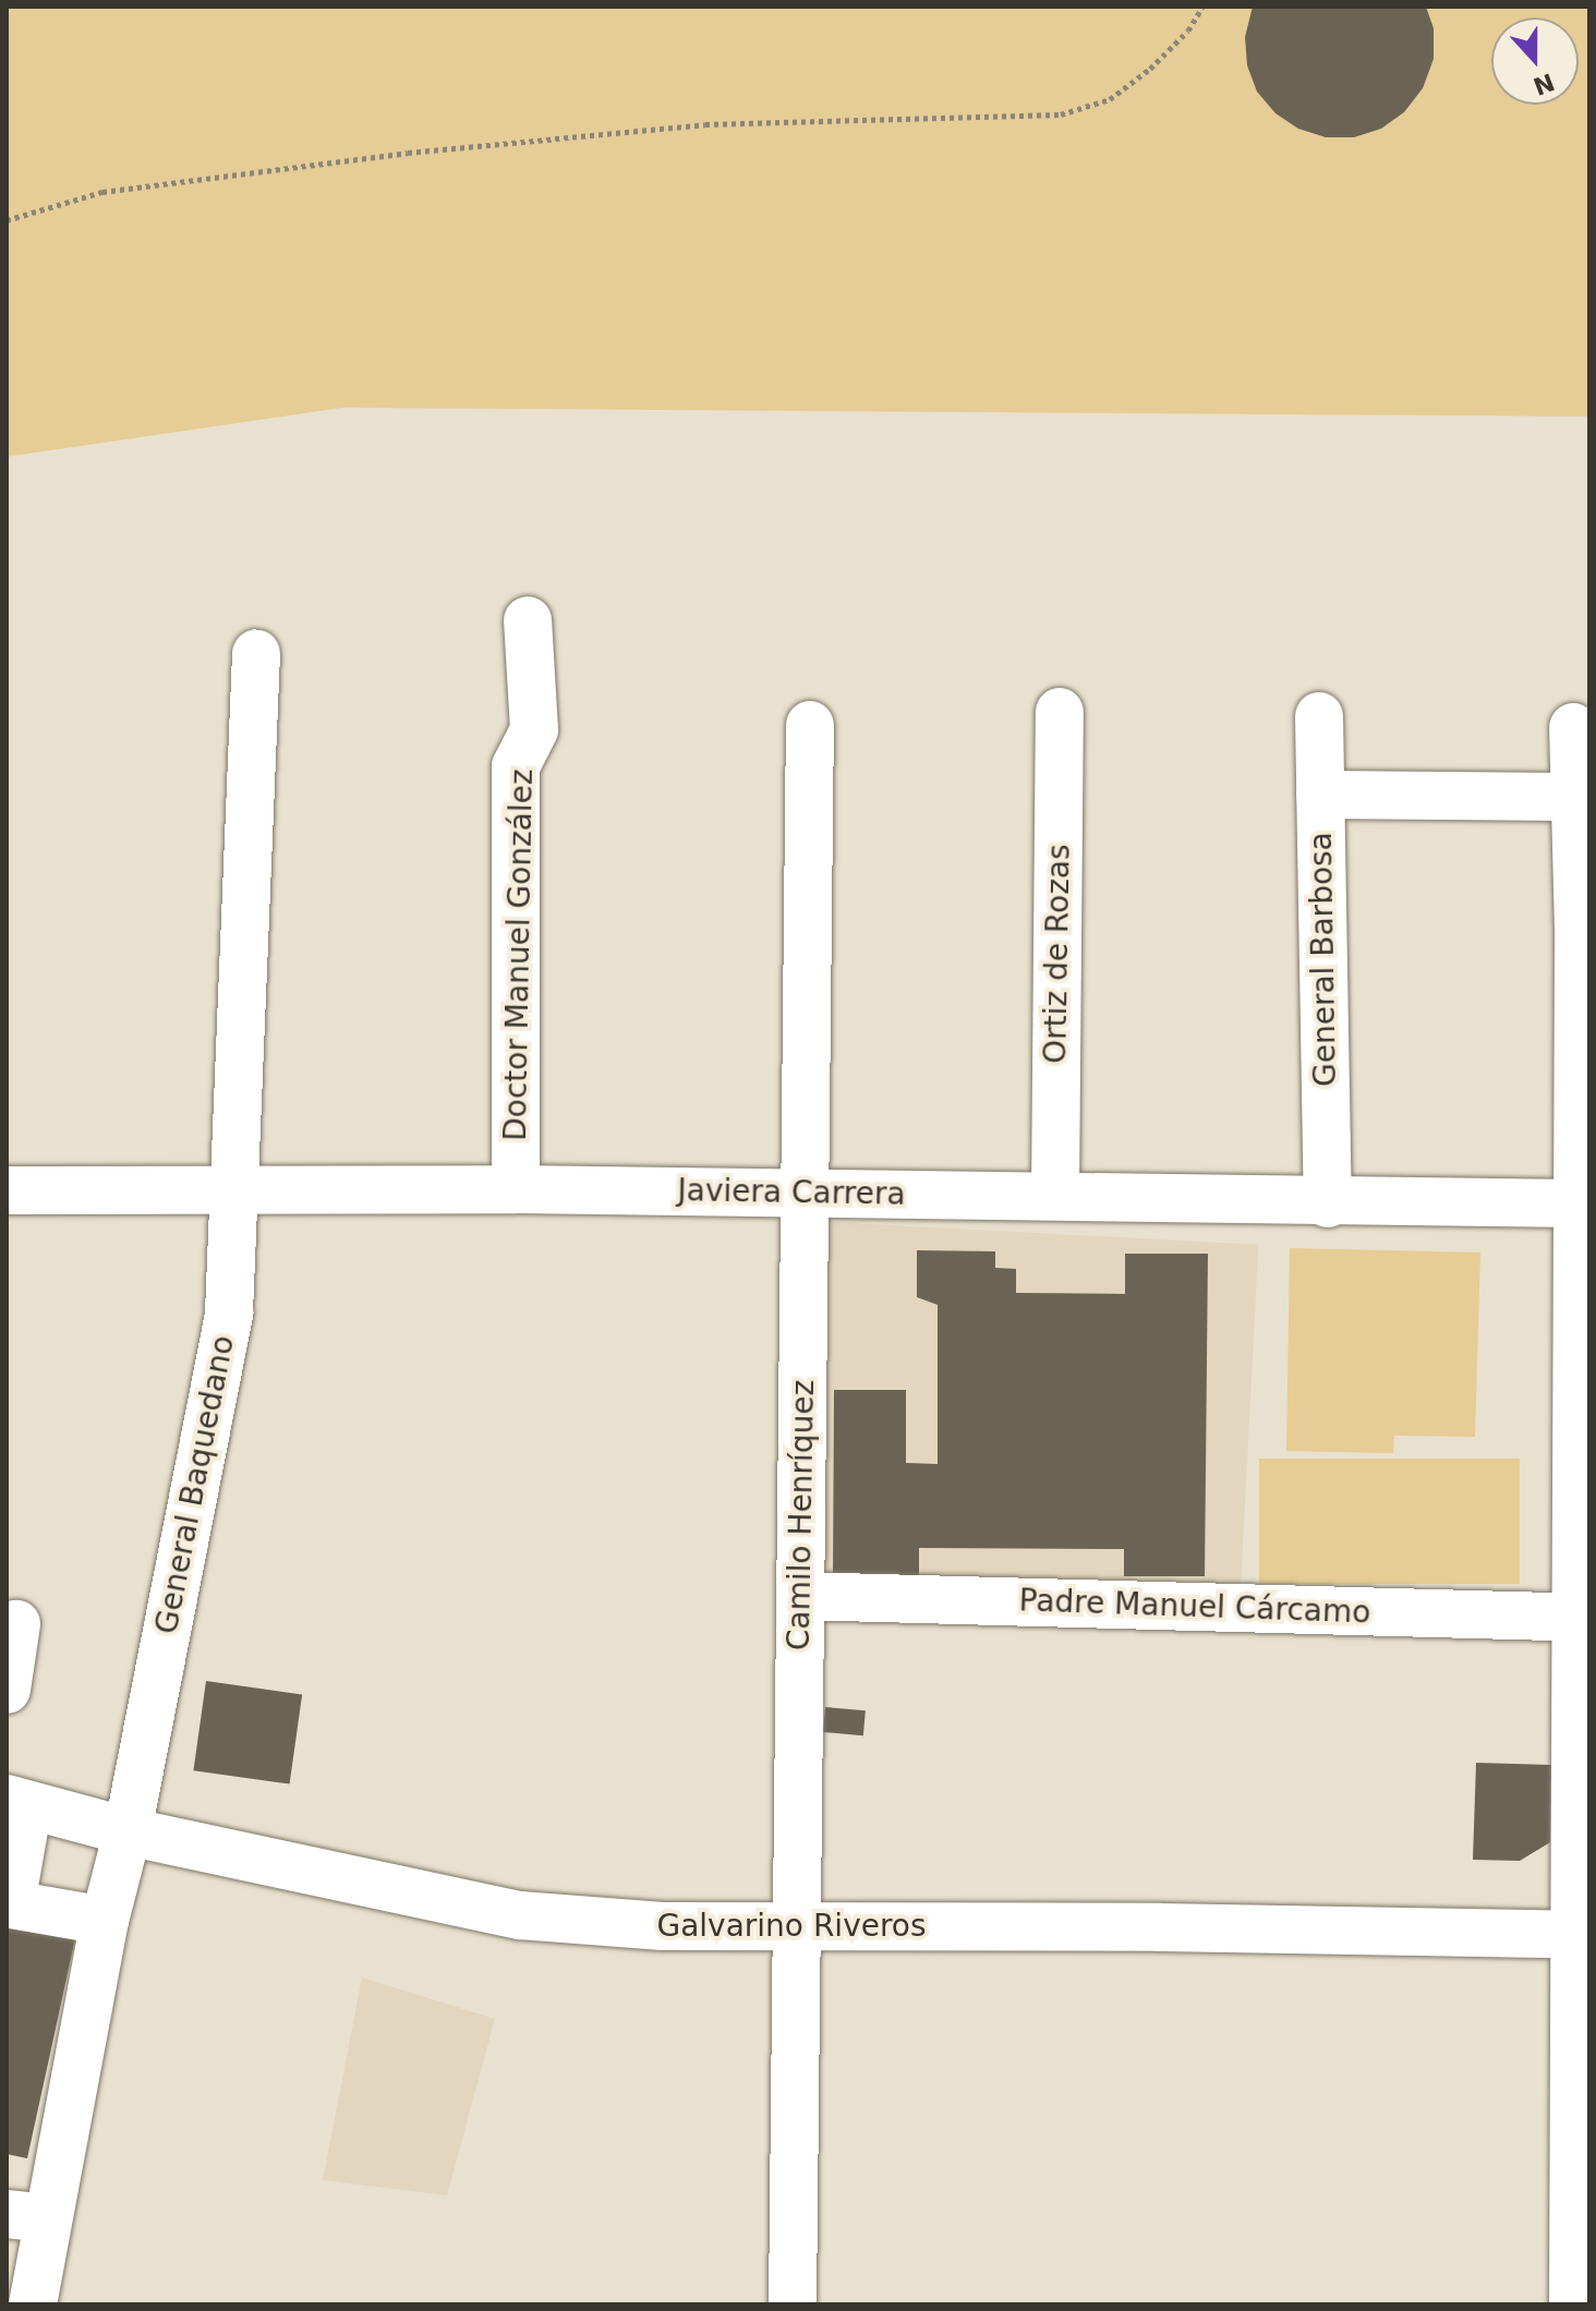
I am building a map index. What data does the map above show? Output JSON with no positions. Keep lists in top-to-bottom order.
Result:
{
  "streets": {
    "street": [
      "Ortiz de Rozas",
      "Doctor Manuel González",
      "General Barbosa",
      "Javiera Carrera",
      "General Baquedano",
      "Camilo Henríquez",
      "Padre Manuel Cárcamo",
      "Galvarino Riveros"
    ]
  },
  "crossings": [
    ["Ortiz de Rozas", "Javiera Carrera"],
    ["Doctor Manuel González", "Javiera Carrera"],
    ["General Barbosa", "Javiera Carrera"],
    ["Javiera Carrera", "General Baquedano"],
    ["Javiera Carrera", "Camilo Henríquez"],
    ["General Baquedano", "Galvarino Riveros"],
    ["Camilo Henríquez", "Padre Manuel Cárcamo"],
    ["Camilo Henríquez", "Galvarino Riveros"]
  ],
  "north": "bottom"
}
